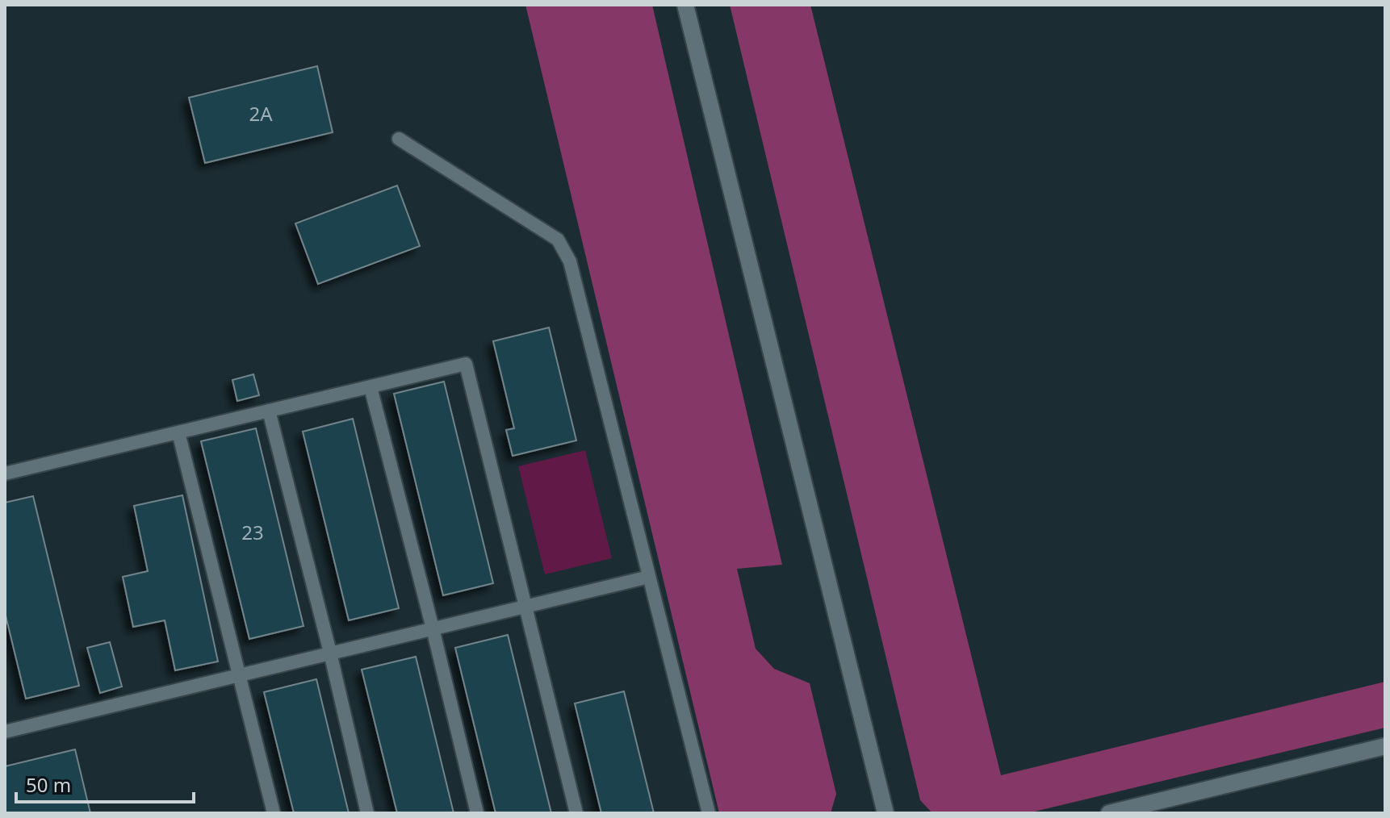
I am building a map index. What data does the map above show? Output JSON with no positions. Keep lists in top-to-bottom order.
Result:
{
  "house_numbers": ["2А", "23"],
  "scale_bar": "50 m"
}
